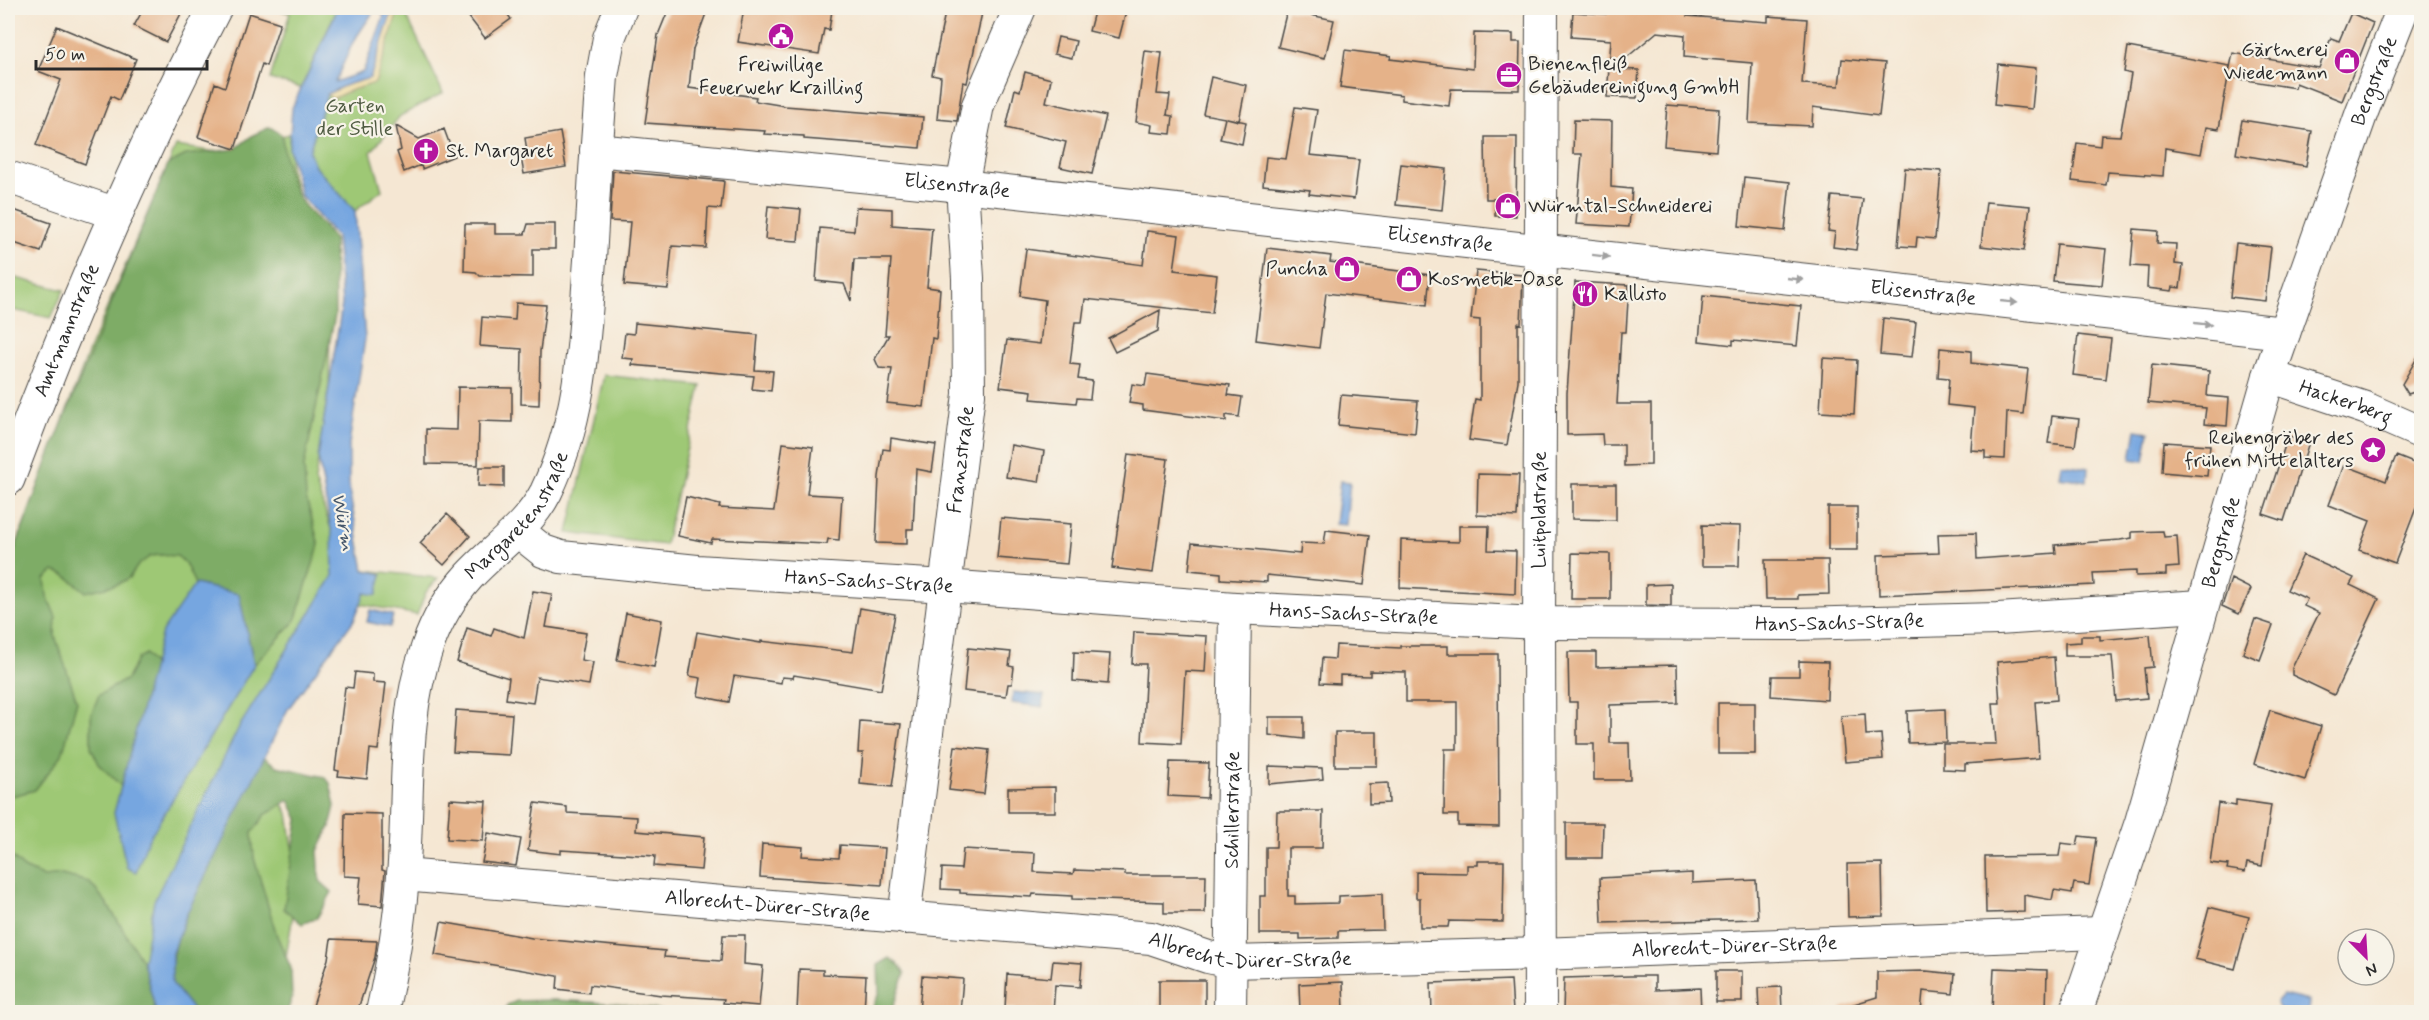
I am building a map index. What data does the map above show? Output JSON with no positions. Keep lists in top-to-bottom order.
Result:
{
  "streets": {
    "main road": ["Amtmannstraße"],
    "street": [
      "Bergstraße",
      "Elisenstraße",
      "Hackerberg",
      "Franzstraße",
      "Luitpoldstraße",
      "Margaretenstraße",
      "Hans-Sachs-Straße",
      "Schillerstraße",
      "Albrecht-Dürer-Straße"
    ]
  },
  "crossings": [
    ["Bergstraße", "Elisenstraße"],
    ["Bergstraße", "Hackerberg"],
    ["Bergstraße", "Hans-Sachs-Straße"],
    ["Bergstraße", "Albrecht-Dürer-Straße"],
    ["Elisenstraße", "Franzstraße"],
    ["Elisenstraße", "Luitpoldstraße"],
    ["Elisenstraße", "Margaretenstraße"],
    ["Franzstraße", "Hans-Sachs-Straße"],
    ["Franzstraße", "Albrecht-Dürer-Straße"],
    ["Luitpoldstraße", "Hans-Sachs-Straße"],
    ["Luitpoldstraße", "Albrecht-Dürer-Straße"],
    ["Margaretenstraße", "Hans-Sachs-Straße"],
    ["Margaretenstraße", "Albrecht-Dürer-Straße"],
    ["Hans-Sachs-Straße", "Schillerstraße"],
    ["Schillerstraße", "Albrecht-Dürer-Straße"]
  ],
  "one_way": ["Elisenstraße"],
  "water": ["Würm"],
  "parks": ["Garten der Stille"],
  "places": {
    "public building": ["Freiwillige Feuerwehr Krailling"],
    "shop": [
      "Gärtnerei Wiedemann",
      "Würmtal-Schneiderei",
      "Puncha",
      "Kosmetik-Oase"
    ],
    "office": ["Bienenfleiß Gebäudereinigung GmbH"],
    "church": ["St. Margaret"],
    "restaurant": ["Kallisto"],
    "place": ["Reihengräber des frühen Mittelalters"]
  },
  "scale_bar": "50 m",
  "north": "bottom right"
}
